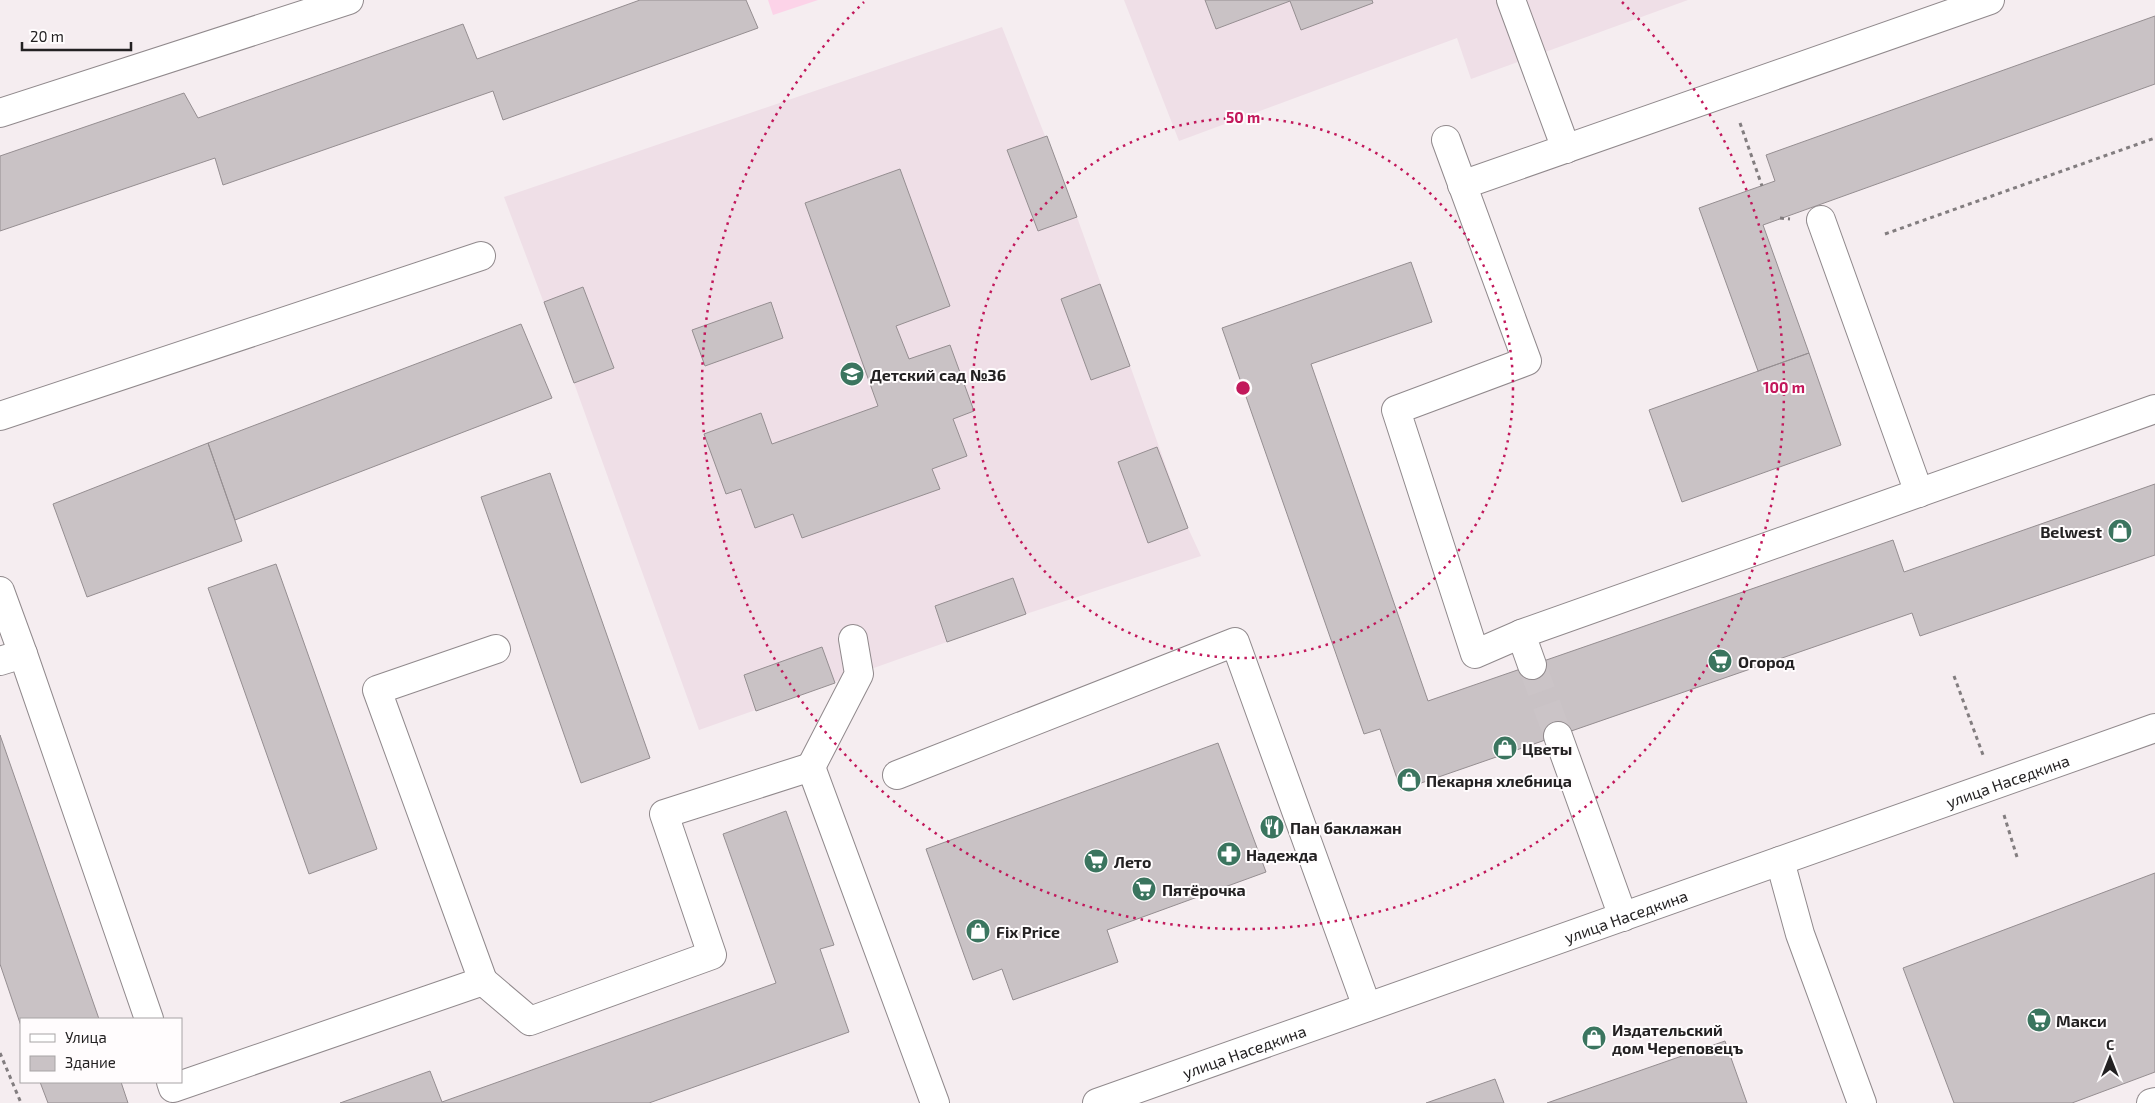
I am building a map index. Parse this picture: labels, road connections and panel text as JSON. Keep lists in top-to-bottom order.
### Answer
{
  "streets": {
    "street": ["улица Наседкина"]
  },
  "places": {
    "school or university": ["Детский сад №36"],
    "shop": [
      "Belwest",
      "Цветы",
      "Пекарня хлебница",
      "Fix Price",
      "Издательский дом Череповецъ"
    ],
    "supermarket": [
      "Огород",
      "Лето",
      "Пятёрочка",
      "Макси"
    ],
    "restaurant": ["Пан баклажан"],
    "pharmacy": ["Надежда"]
  },
  "legend": ["Улица", "Здание"],
  "scale_bar": "20 m",
  "north": "top",
  "rings": ["50 m", "100 m"]
}
